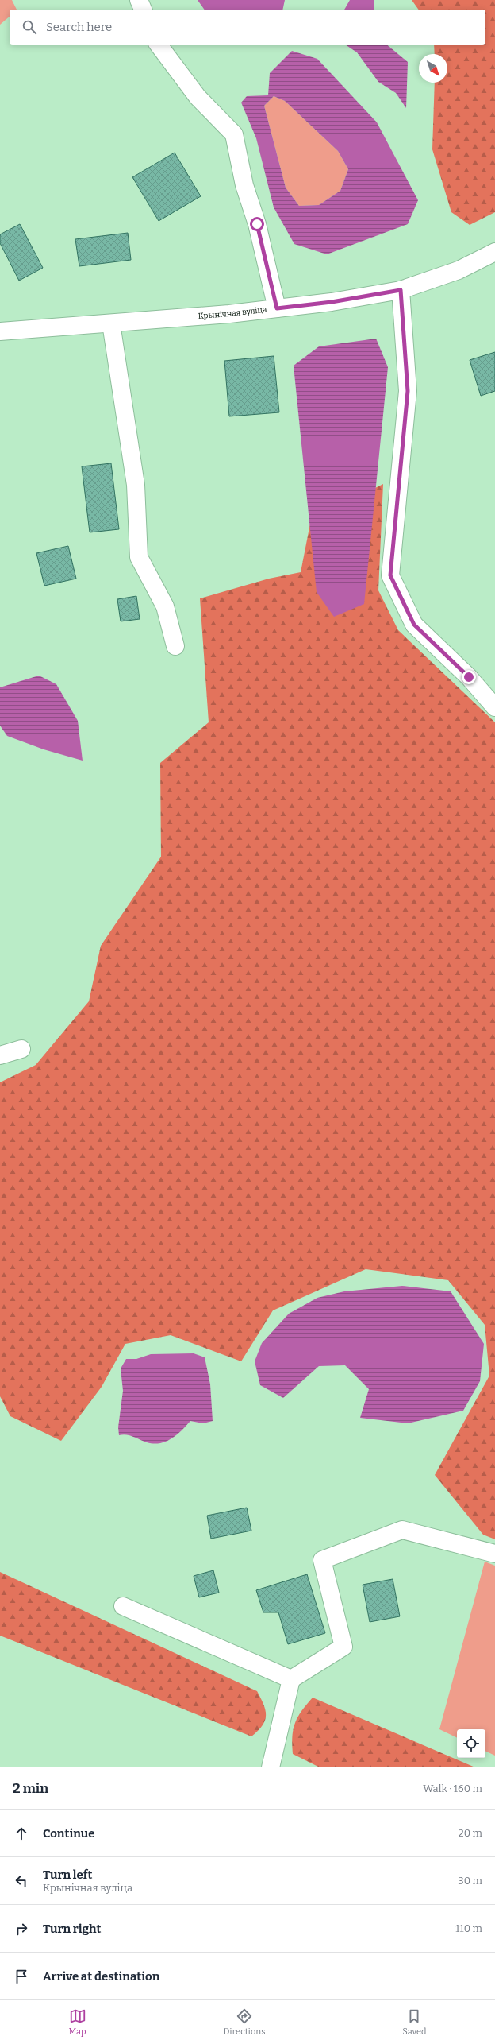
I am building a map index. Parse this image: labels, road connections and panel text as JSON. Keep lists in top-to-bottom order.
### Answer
{
  "streets": {
    "street": ["Крынічная вуліца"]
  },
  "north": "bottom right",
  "page": {
    "search": "Search here",
    "heading": ["2 min", "Walk · 160 m"],
    "list": [
      ["Continue", "20 m"],
      ["Turn left", "Крынічная вуліца", "30 m"],
      ["Turn right", "110 m"],
      "Arrive at destination"
    ],
    "nav": ["Map", "Directions", "Saved"]
  }
}
